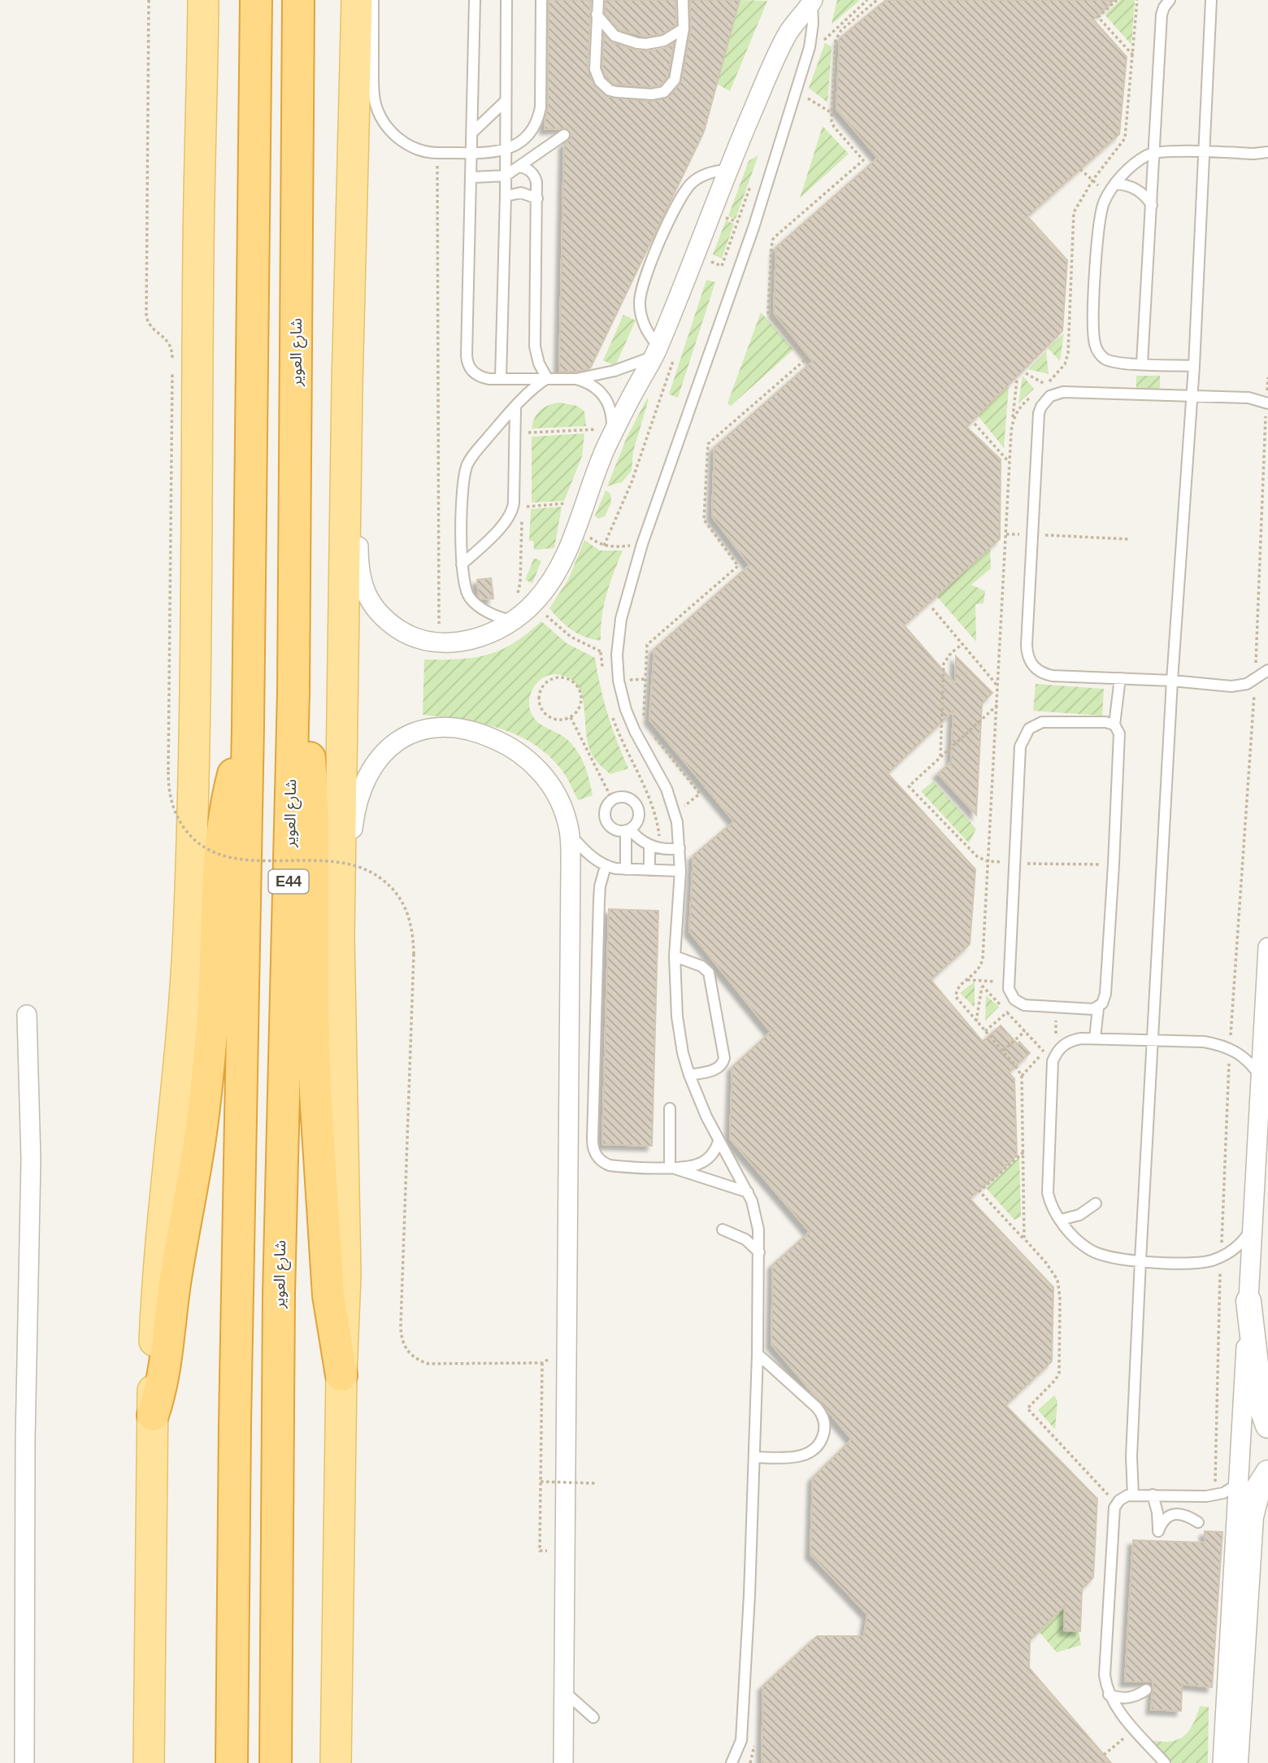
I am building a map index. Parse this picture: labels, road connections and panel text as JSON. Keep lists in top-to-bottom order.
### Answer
{
  "streets": {
    "highway": ["شارع العوير", "E44"]
  }
}
